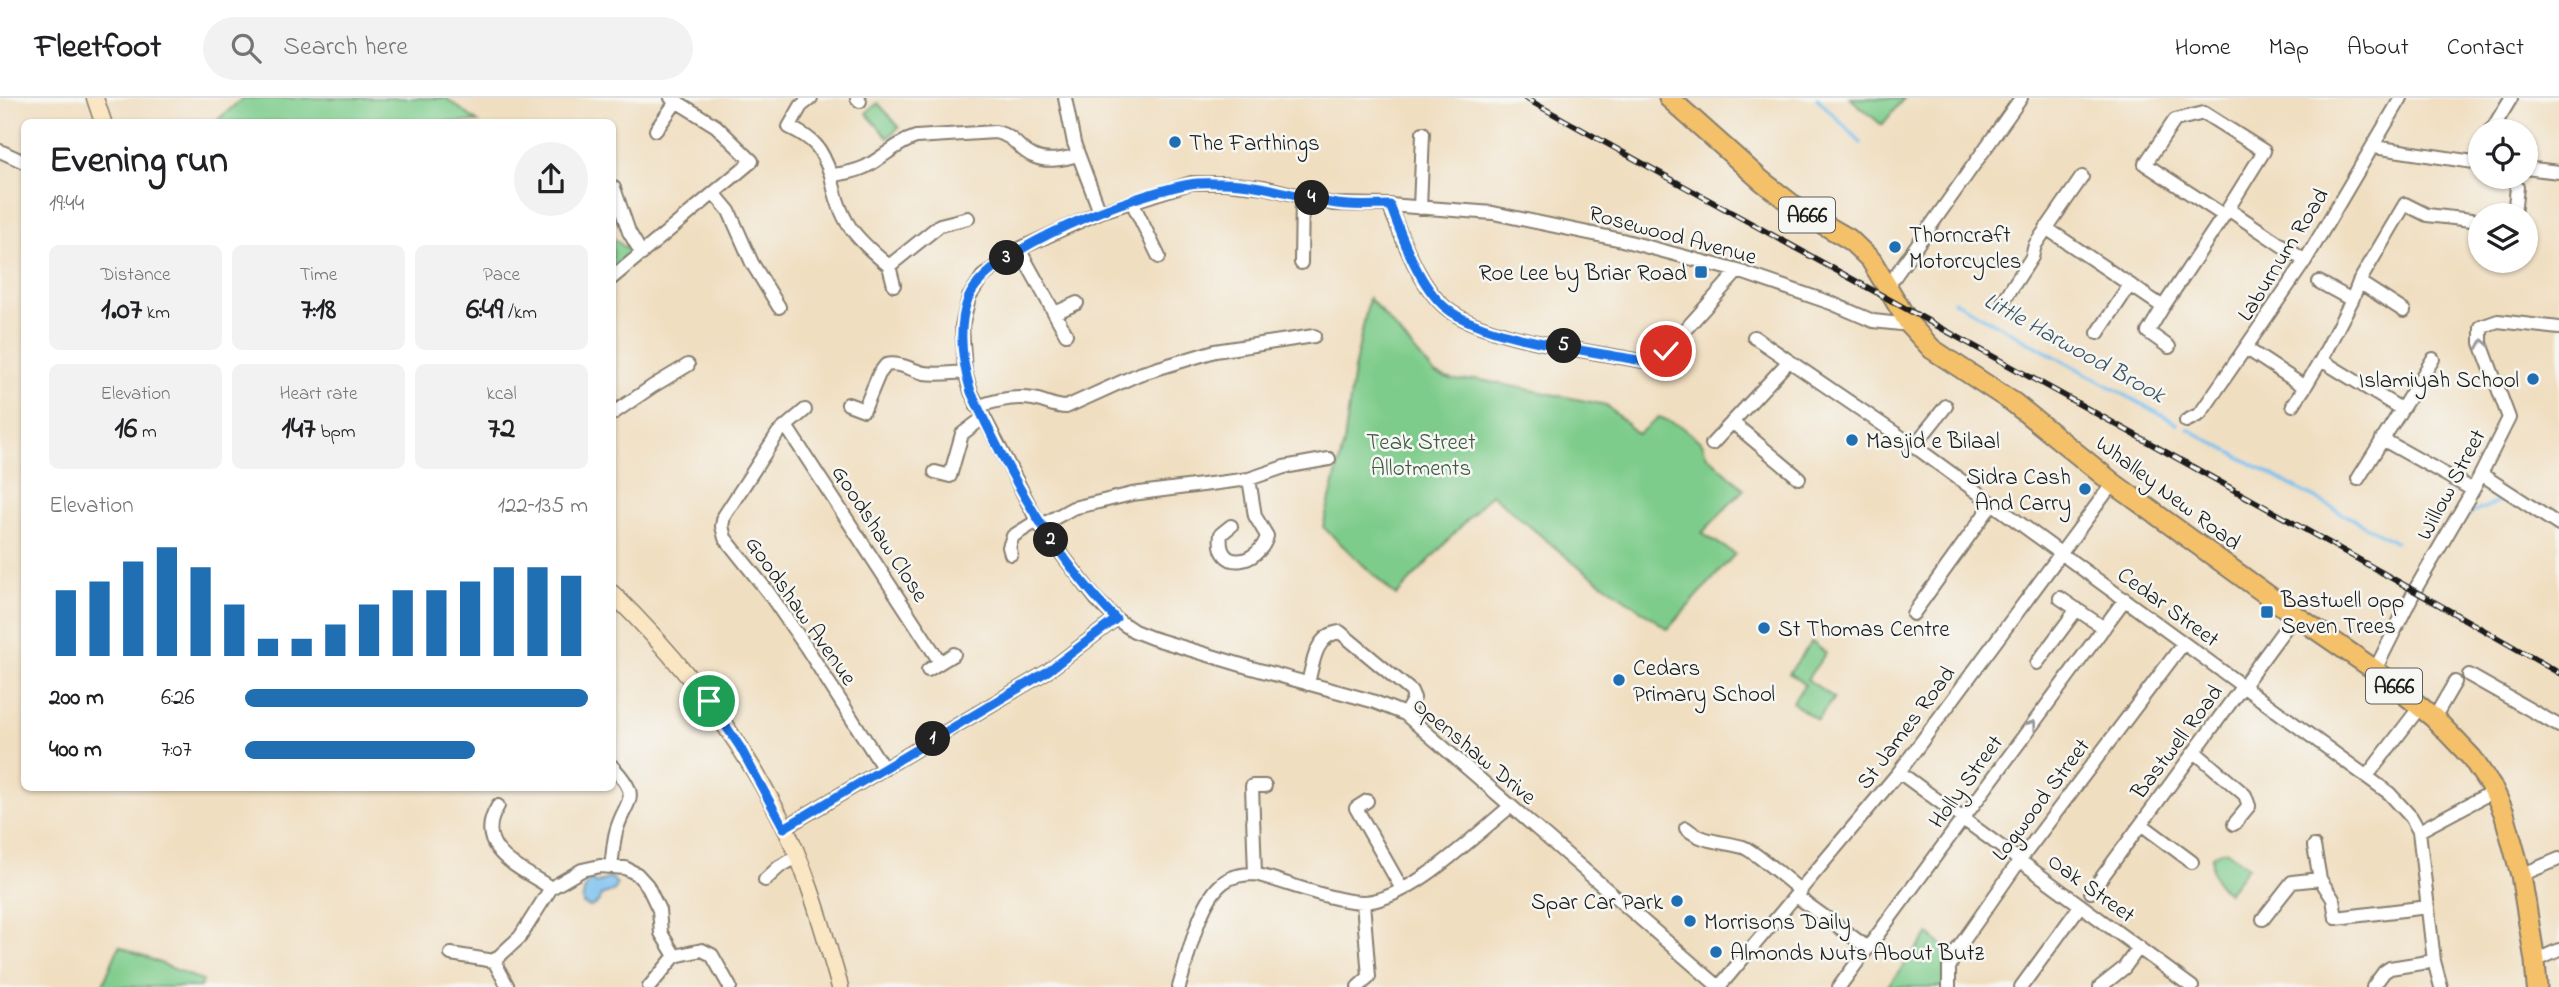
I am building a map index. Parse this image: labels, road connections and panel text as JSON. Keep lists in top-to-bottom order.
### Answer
{
  "streets": {
    "highway": ["A666", "Whalley New Road"],
    "street": [
      "Rosewood Avenue",
      "Laburnum Road",
      "Willow Street",
      "Goodshaw Close",
      "Cedar Street",
      "Goodshaw Avenue",
      "St James Road",
      "Bastwell Road",
      "Openshaw Drive",
      "Holly Street",
      "Logwood Street",
      "Oak Street"
    ]
  },
  "crossings": [
    ["Rosewood Avenue", "Whalley New Road"],
    ["Rosewood Avenue", "Openshaw Drive"],
    ["Willow Street", "Whalley New Road"],
    ["Whalley New Road", "St James Road"],
    ["Whalley New Road", "Bastwell Road"],
    ["Goodshaw Close", "Goodshaw Avenue"],
    ["Cedar Street", "St James Road"],
    ["Cedar Street", "Bastwell Road"],
    ["Cedar Street", "Holly Street"],
    ["Cedar Street", "Logwood Street"],
    ["St James Road", "Openshaw Drive"],
    ["St James Road", "Oak Street"],
    ["Holly Street", "Oak Street"],
    ["Logwood Street", "Oak Street"]
  ],
  "one_way": ["Holly Street"],
  "water": ["Little Harwood Brook"],
  "parks": ["Teak Street Allotments"],
  "places": {
    "other": [
      "The Farthings",
      "Thorncraft Motorcycles",
      "Islamiyah School",
      "Masjid e Bilaal",
      "Sidra Cash And Carry",
      "St Thomas Centre",
      "Cedars Primary School",
      "Spar Car Park",
      "Morrisons Daily",
      "Almonds Nuts About Butz"
    ],
    "transit": ["Roe Lee by Briar Road", "Bastwell opp Seven Trees"]
  },
  "page": {
    "header": "Fleetfoot",
    "search": "Search here",
    "nav": [
      "Home",
      "Map",
      "About",
      "Contact"
    ],
    "heading": ["Evening run", "19:44"],
    "pins": [
      "4",
      "3",
      "5",
      "2",
      "1"
    ],
    "stats": [
      ["Distance", "1.07 km"],
      ["Time", "7:18"],
      ["Pace", "6:49 /km"],
      ["Elevation", "16 m"],
      ["Heart rate", "147 bpm"],
      ["kcal", "72"]
    ],
    "chart": ["Elevation", "122–135 m"],
    "list": [
      {
        "name": "200 m",
        "note": "6:26"
      },
      {
        "name": "400 m",
        "note": "7:07"
      }
    ]
  }
}
